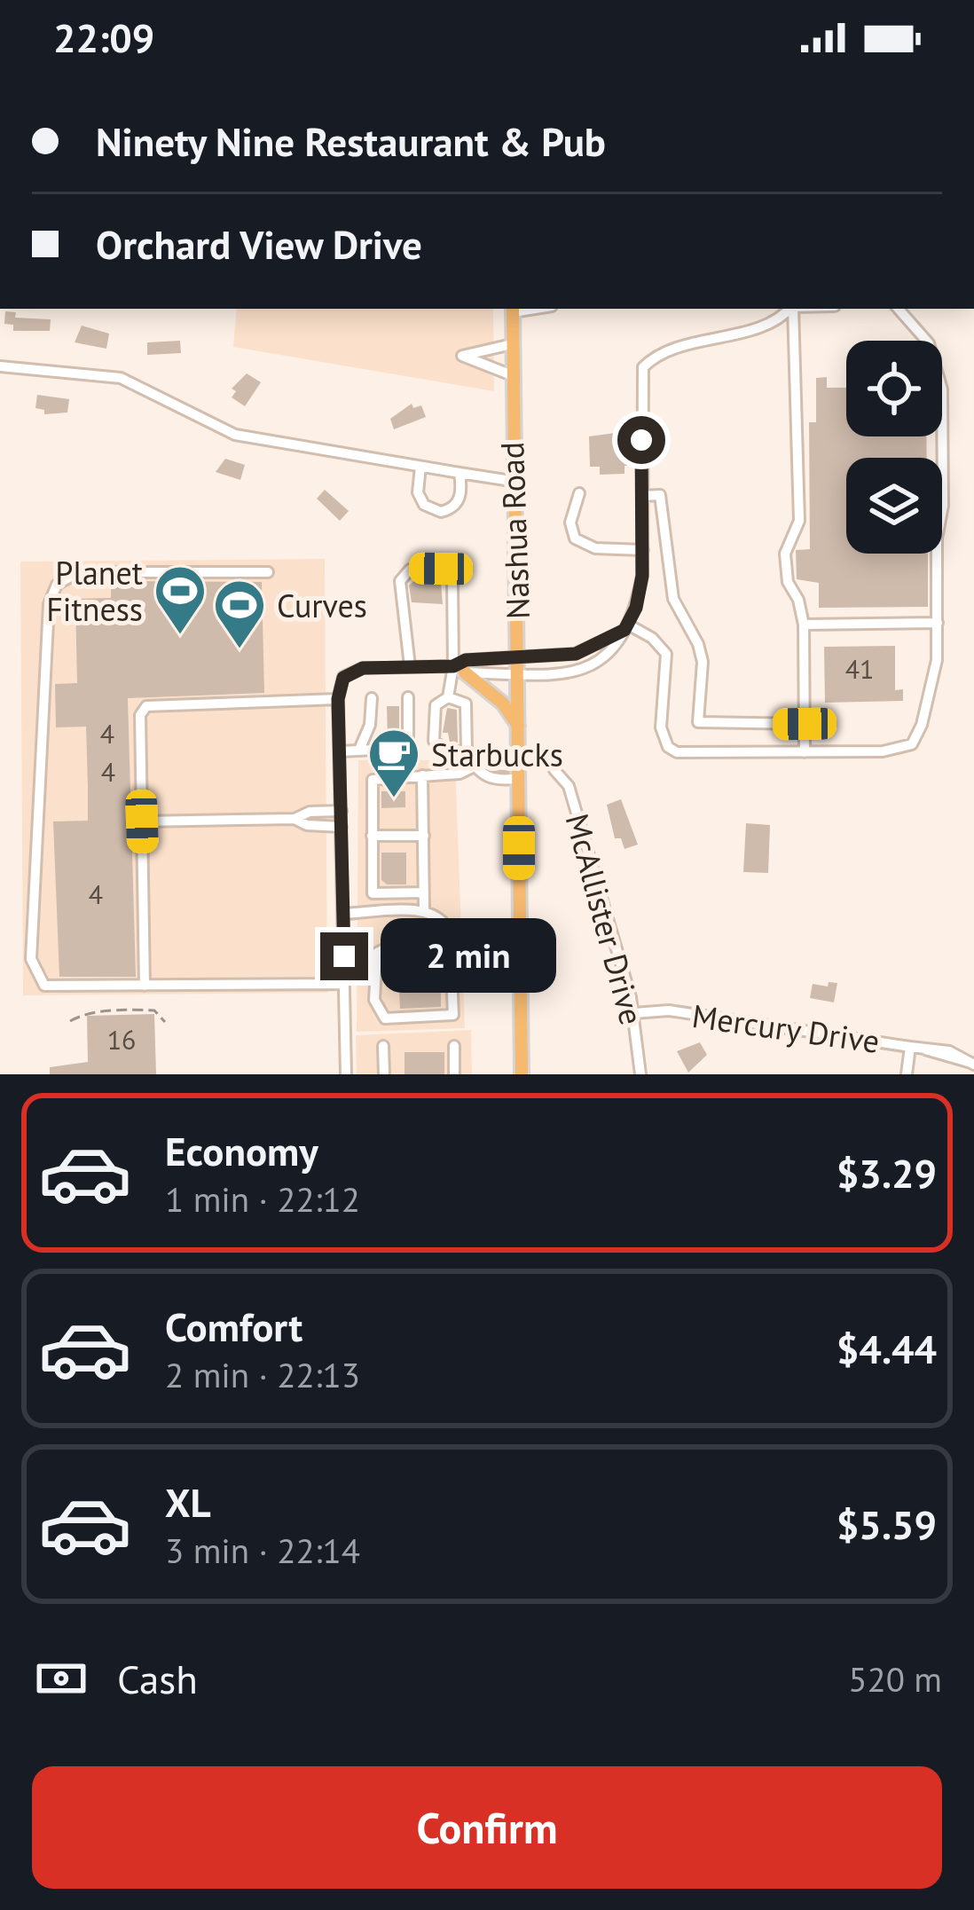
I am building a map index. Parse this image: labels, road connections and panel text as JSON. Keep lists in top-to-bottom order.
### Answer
{
  "streets": {
    "main road": ["Nashua Road"],
    "street": ["McAllister Drive", "Mercury Drive"]
  },
  "crossings": [
    ["McAllister Drive", "Mercury Drive"]
  ],
  "places": {
    "sports": ["Planet Fitness", "Curves"],
    "cafe": ["Starbucks"]
  },
  "house_numbers": [
    "41",
    "4",
    "4",
    "4",
    "16"
  ],
  "page": {
    "status": "22:09",
    "banner": ["Ninety Nine Restaurant & Pub", "Orchard View Drive"],
    "bubble": "2 min",
    "list": [
      {
        "name": "Economy",
        "note": "1 min · 22:12",
        "value": "$3.29"
      },
      {
        "name": "Comfort",
        "note": "2 min · 22:13",
        "value": "$4.44"
      },
      {
        "name": "XL",
        "note": "3 min · 22:14",
        "value": "$5.59"
      }
    ],
    "pay": ["Cash", "520 m"],
    "buttons": "Confirm"
  }
}
